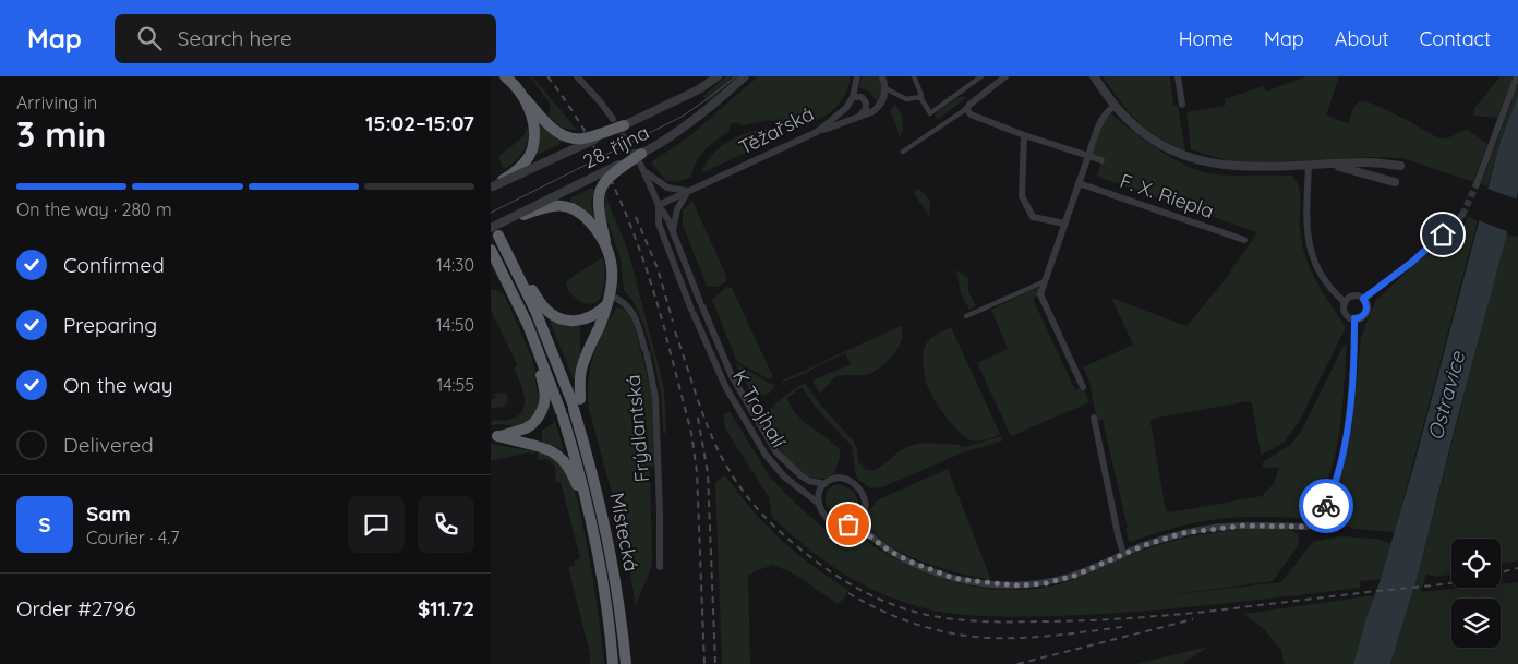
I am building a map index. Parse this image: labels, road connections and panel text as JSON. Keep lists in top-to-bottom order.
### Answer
{
  "streets": {
    "highway": ["Místecká"],
    "street": [
      "Těžařská",
      "28. října",
      "F. X. Riepla",
      "K Trojhalí",
      "Frýdlantská"
    ]
  },
  "crossings": [
    ["Těžařská", "K Trojhalí"],
    ["28. října", "Frýdlantská"],
    ["28. října", "Místecká"],
    ["Frýdlantská", "Místecká"]
  ],
  "water": ["Ostravice"],
  "page": {
    "header": "Map",
    "search": "Search here",
    "nav": [
      "Home",
      "Map",
      "About",
      "Contact"
    ],
    "heading": ["3 min", "Arriving in", "15:02–15:07"],
    "panel": [
      "Sam",
      "Courier · 4.7",
      "Order #2796",
      "$11.72"
    ],
    "bar": "On the way · 280 m",
    "list": [
      ["Confirmed", "14:30"],
      ["Preparing", "14:50"],
      ["On the way", "14:55"],
      "Delivered"
    ],
    "round": "S"
  }
}
